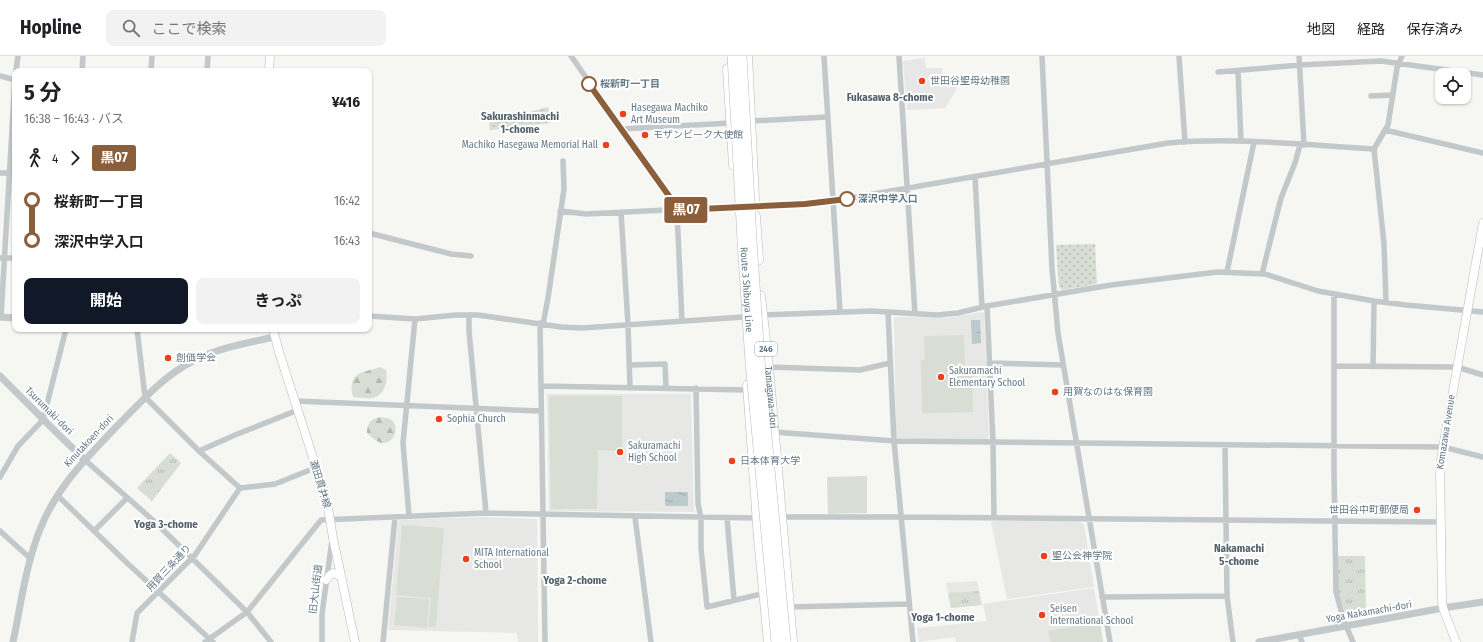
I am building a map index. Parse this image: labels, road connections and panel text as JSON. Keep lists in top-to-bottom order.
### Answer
{
  "streets": {
    "highway": ["Route 3 Shibuya Line", "246", "Tamagawa-dori"],
    "main road": ["Komazawa Avenue", "瀬田貫井線"],
    "street": [
      "Tsurumaki-dori",
      "Kinutakoen-dori",
      "用賀三条通り",
      "旧大山街道",
      "Yoga Nakamachi-dori"
    ]
  },
  "crossings": [
    ["Tsurumaki-dori", "Kinutakoen-dori"],
    ["Komazawa Avenue", "Yoga Nakamachi-dori"],
    ["Kinutakoen-dori", "瀬田貫井線"],
    ["瀬田貫井線", "旧大山街道"]
  ],
  "districts": [
    "Fukasawa 8-chome",
    "Sakurashinmachi 1-chome",
    "Yoga 3-chome",
    "Nakamachi 5-chome",
    "Yoga 2-chome",
    "Yoga 1-chome"
  ],
  "places": [
    "世田谷聖母幼稚園",
    "桜新町一丁目",
    "Hasegawa Machiko Art Museum",
    "モザンビーク大使館",
    "Machiko Hasegawa Memorial Hall",
    "深沢中学入口",
    "創価学会",
    "Sakuramachi Elementary School",
    "用賀なのはな保育園",
    "Sophia Church",
    "Sakuramachi High School",
    "日本体育大学",
    "世田谷中町郵便局",
    "聖公会神学院",
    "MITA International School",
    "Seisen International School"
  ],
  "lines": ["bus line 黒07"],
  "page": {
    "header": "Hopline",
    "search": "ここで検索",
    "nav": ["地図", "経路", "保存済み"],
    "on_map": "黒07",
    "heading": ["5 分", "16:38 – 16:43 · バス", "¥416"],
    "legs": ["4", "黒07"],
    "list": [
      {
        "name": "桜新町一丁目",
        "value": "16:42"
      },
      {
        "name": "深沢中学入口",
        "value": "16:43"
      }
    ],
    "buttons": ["開始", "きっぷ"]
  }
}
